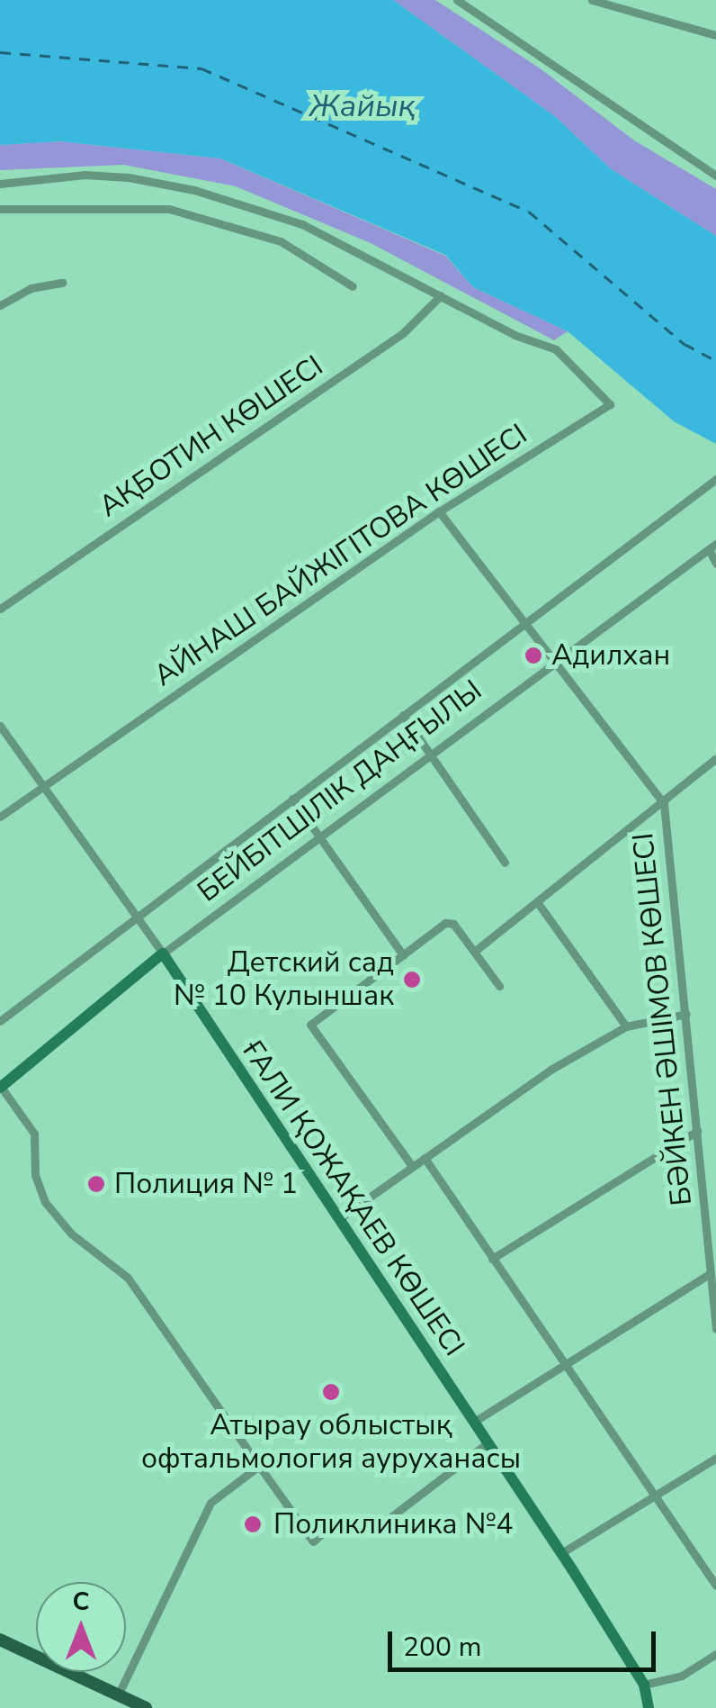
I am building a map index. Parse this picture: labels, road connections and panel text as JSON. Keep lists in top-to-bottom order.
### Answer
{
  "streets": {
    "street": [
      "АҚБОТИН КӨШЕСІ",
      "АЙНАШ БАЙЖІГІТОВА КӨШЕСІ",
      "БЕЙБІТШІЛІК ДАҢҒЫЛЫ",
      "БӘЙКЕН ӘШІМОВ КӨШЕСІ",
      "ҒАЛИ ҚОЖАҚАЕВ КӨШЕСІ"
    ]
  },
  "crossings": [
    ["АҚБОТИН КӨШЕСІ", "АЙНАШ БАЙЖІГІТОВА КӨШЕСІ"],
    ["АЙНАШ БАЙЖІГІТОВА КӨШЕСІ", "БӘЙКЕН ӘШІМОВ КӨШЕСІ"],
    ["АЙНАШ БАЙЖІГІТОВА КӨШЕСІ", "ҒАЛИ ҚОЖАҚАЕВ КӨШЕСІ"],
    ["БЕЙБІТШІЛІК ДАҢҒЫЛЫ", "БӘЙКЕН ӘШІМОВ КӨШЕСІ"],
    ["БЕЙБІТШІЛІК ДАҢҒЫЛЫ", "ҒАЛИ ҚОЖАҚАЕВ КӨШЕСІ"]
  ],
  "water": ["Жайық"],
  "places": [
    "Адилхан",
    "Детский сад № 10 Кулыншак",
    "Полиция № 1",
    "Атырау облыстық офтальмология ауруханасы",
    "Поликлиника №4"
  ],
  "scale_bar": "200 m",
  "north": "top"
}
